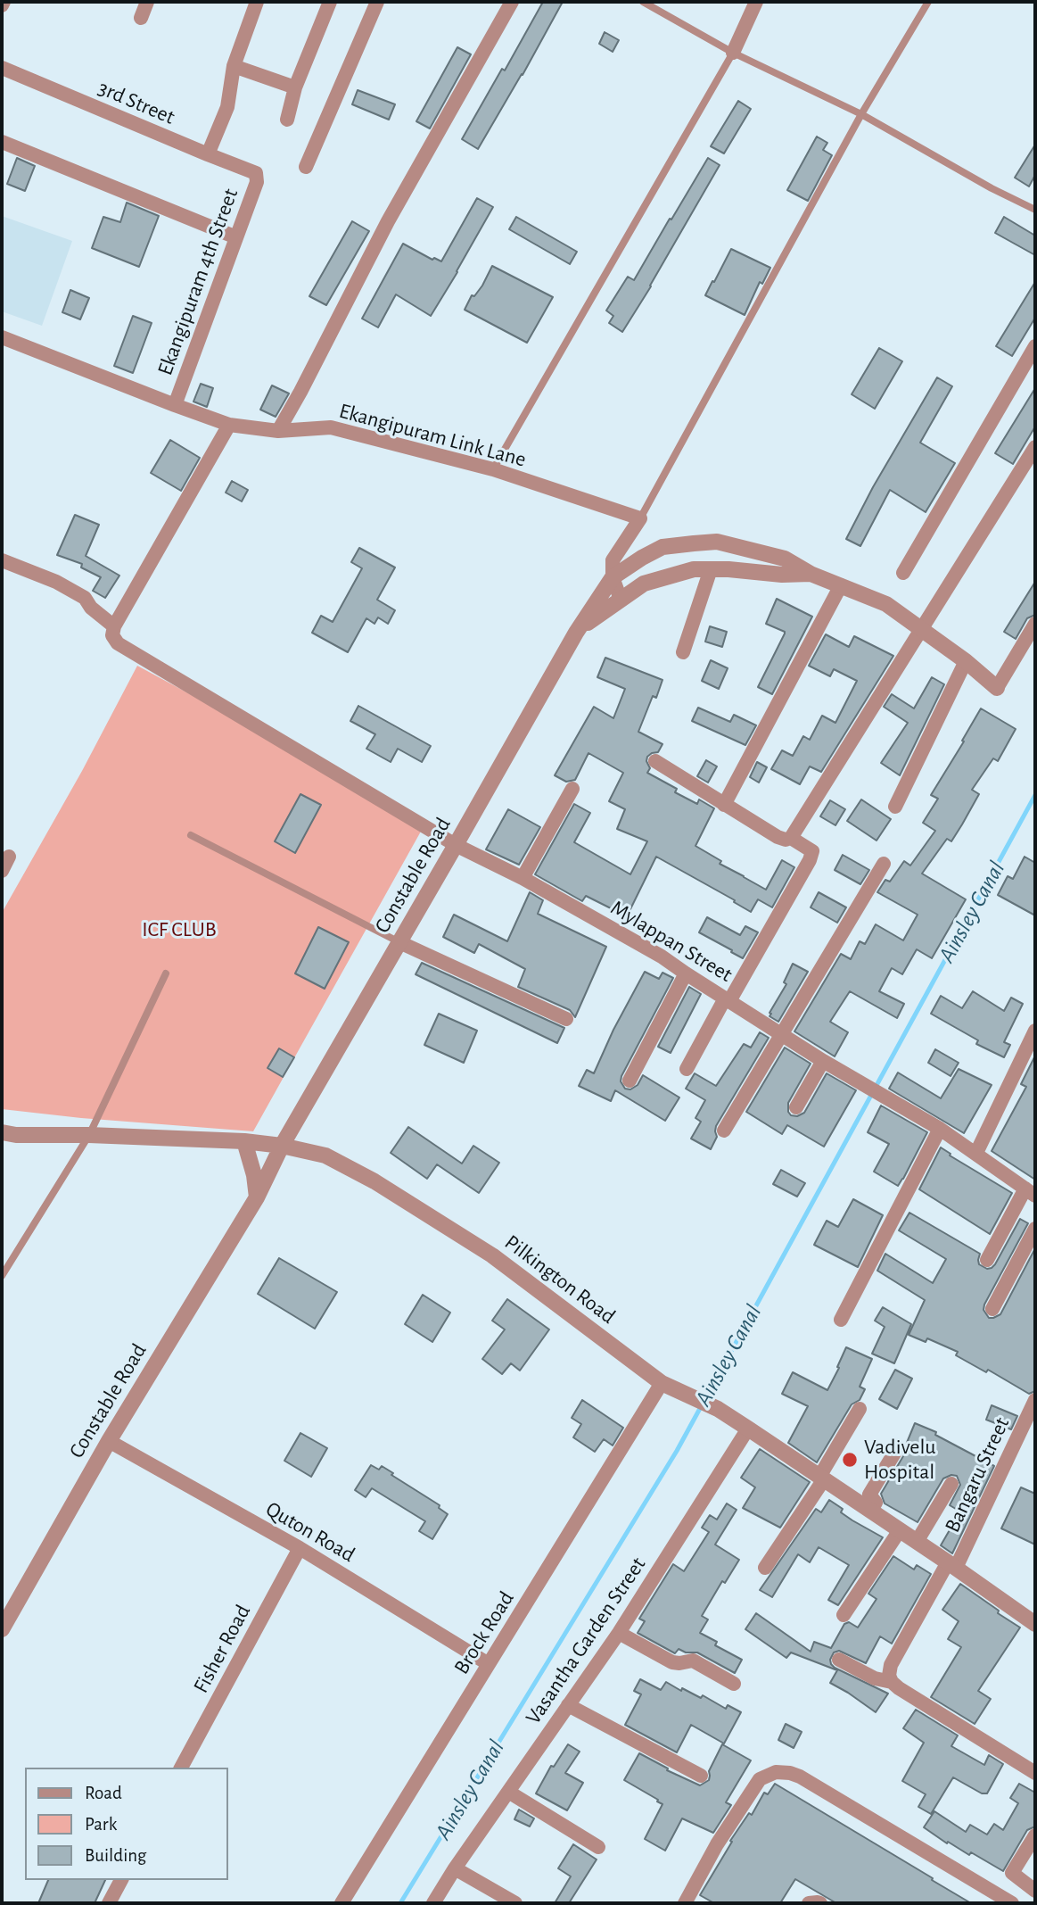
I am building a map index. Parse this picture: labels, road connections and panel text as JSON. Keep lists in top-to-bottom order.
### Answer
{
  "streets": {
    "street": [
      "3rd Street",
      "Ekangipuram 4th Street",
      "Ekangipuram Link Lane",
      "Constable Road",
      "Mylappan Street",
      "Pilkington Road",
      "Bangaru Street",
      "Quton Road",
      "Brock Road",
      "Vasantha Garden Street",
      "Fisher Road"
    ]
  },
  "crossings": [
    ["3rd Street", "Ekangipuram 4th Street"],
    ["Ekangipuram 4th Street", "Ekangipuram Link Lane"],
    ["Ekangipuram Link Lane", "Constable Road"],
    ["Constable Road", "Mylappan Street"],
    ["Constable Road", "Pilkington Road"],
    ["Constable Road", "Quton Road"],
    ["Pilkington Road", "Bangaru Street"],
    ["Pilkington Road", "Brock Road"],
    ["Pilkington Road", "Vasantha Garden Street"],
    ["Quton Road", "Brock Road"],
    ["Quton Road", "Fisher Road"]
  ],
  "water": ["Ainsley Canal"],
  "parks": ["ICF CLUB"],
  "places": ["Vadivelu Hospital"],
  "legend": ["Road", "Park", "Building"]
}
